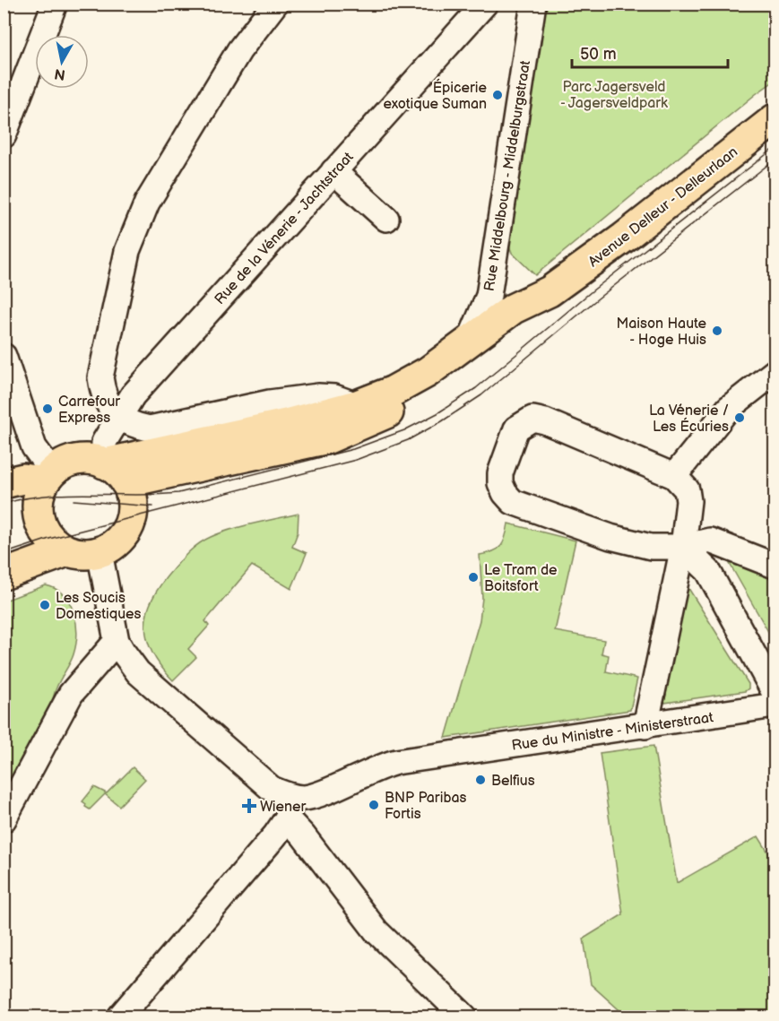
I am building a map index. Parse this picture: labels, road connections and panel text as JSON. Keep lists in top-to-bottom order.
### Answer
{
  "streets": {
    "main road": ["Avenue Delleur - Delleurlaan"],
    "street": ["Rue Middelbourg - Middelburgstraat", "Rue de la Vénerie - Jachtstraat", "Rue du Ministre - Ministerstraat"]
  },
  "parks": ["Parc Jagersveld - Jagersveldpark"],
  "places": {
    "other": [
      "Épicerie exotique Suman",
      "Maison Haute - Hoge Huis",
      "Carrefour Express",
      "La Vénerie / Les Écuries",
      "Le Tram de Boitsfort",
      "Les Soucis Domestiques",
      "Belfius",
      "BNP Paribas Fortis"
    ],
    "health": ["Wiener"]
  },
  "scale_bar": "50 m",
  "north": "bottom"
}
